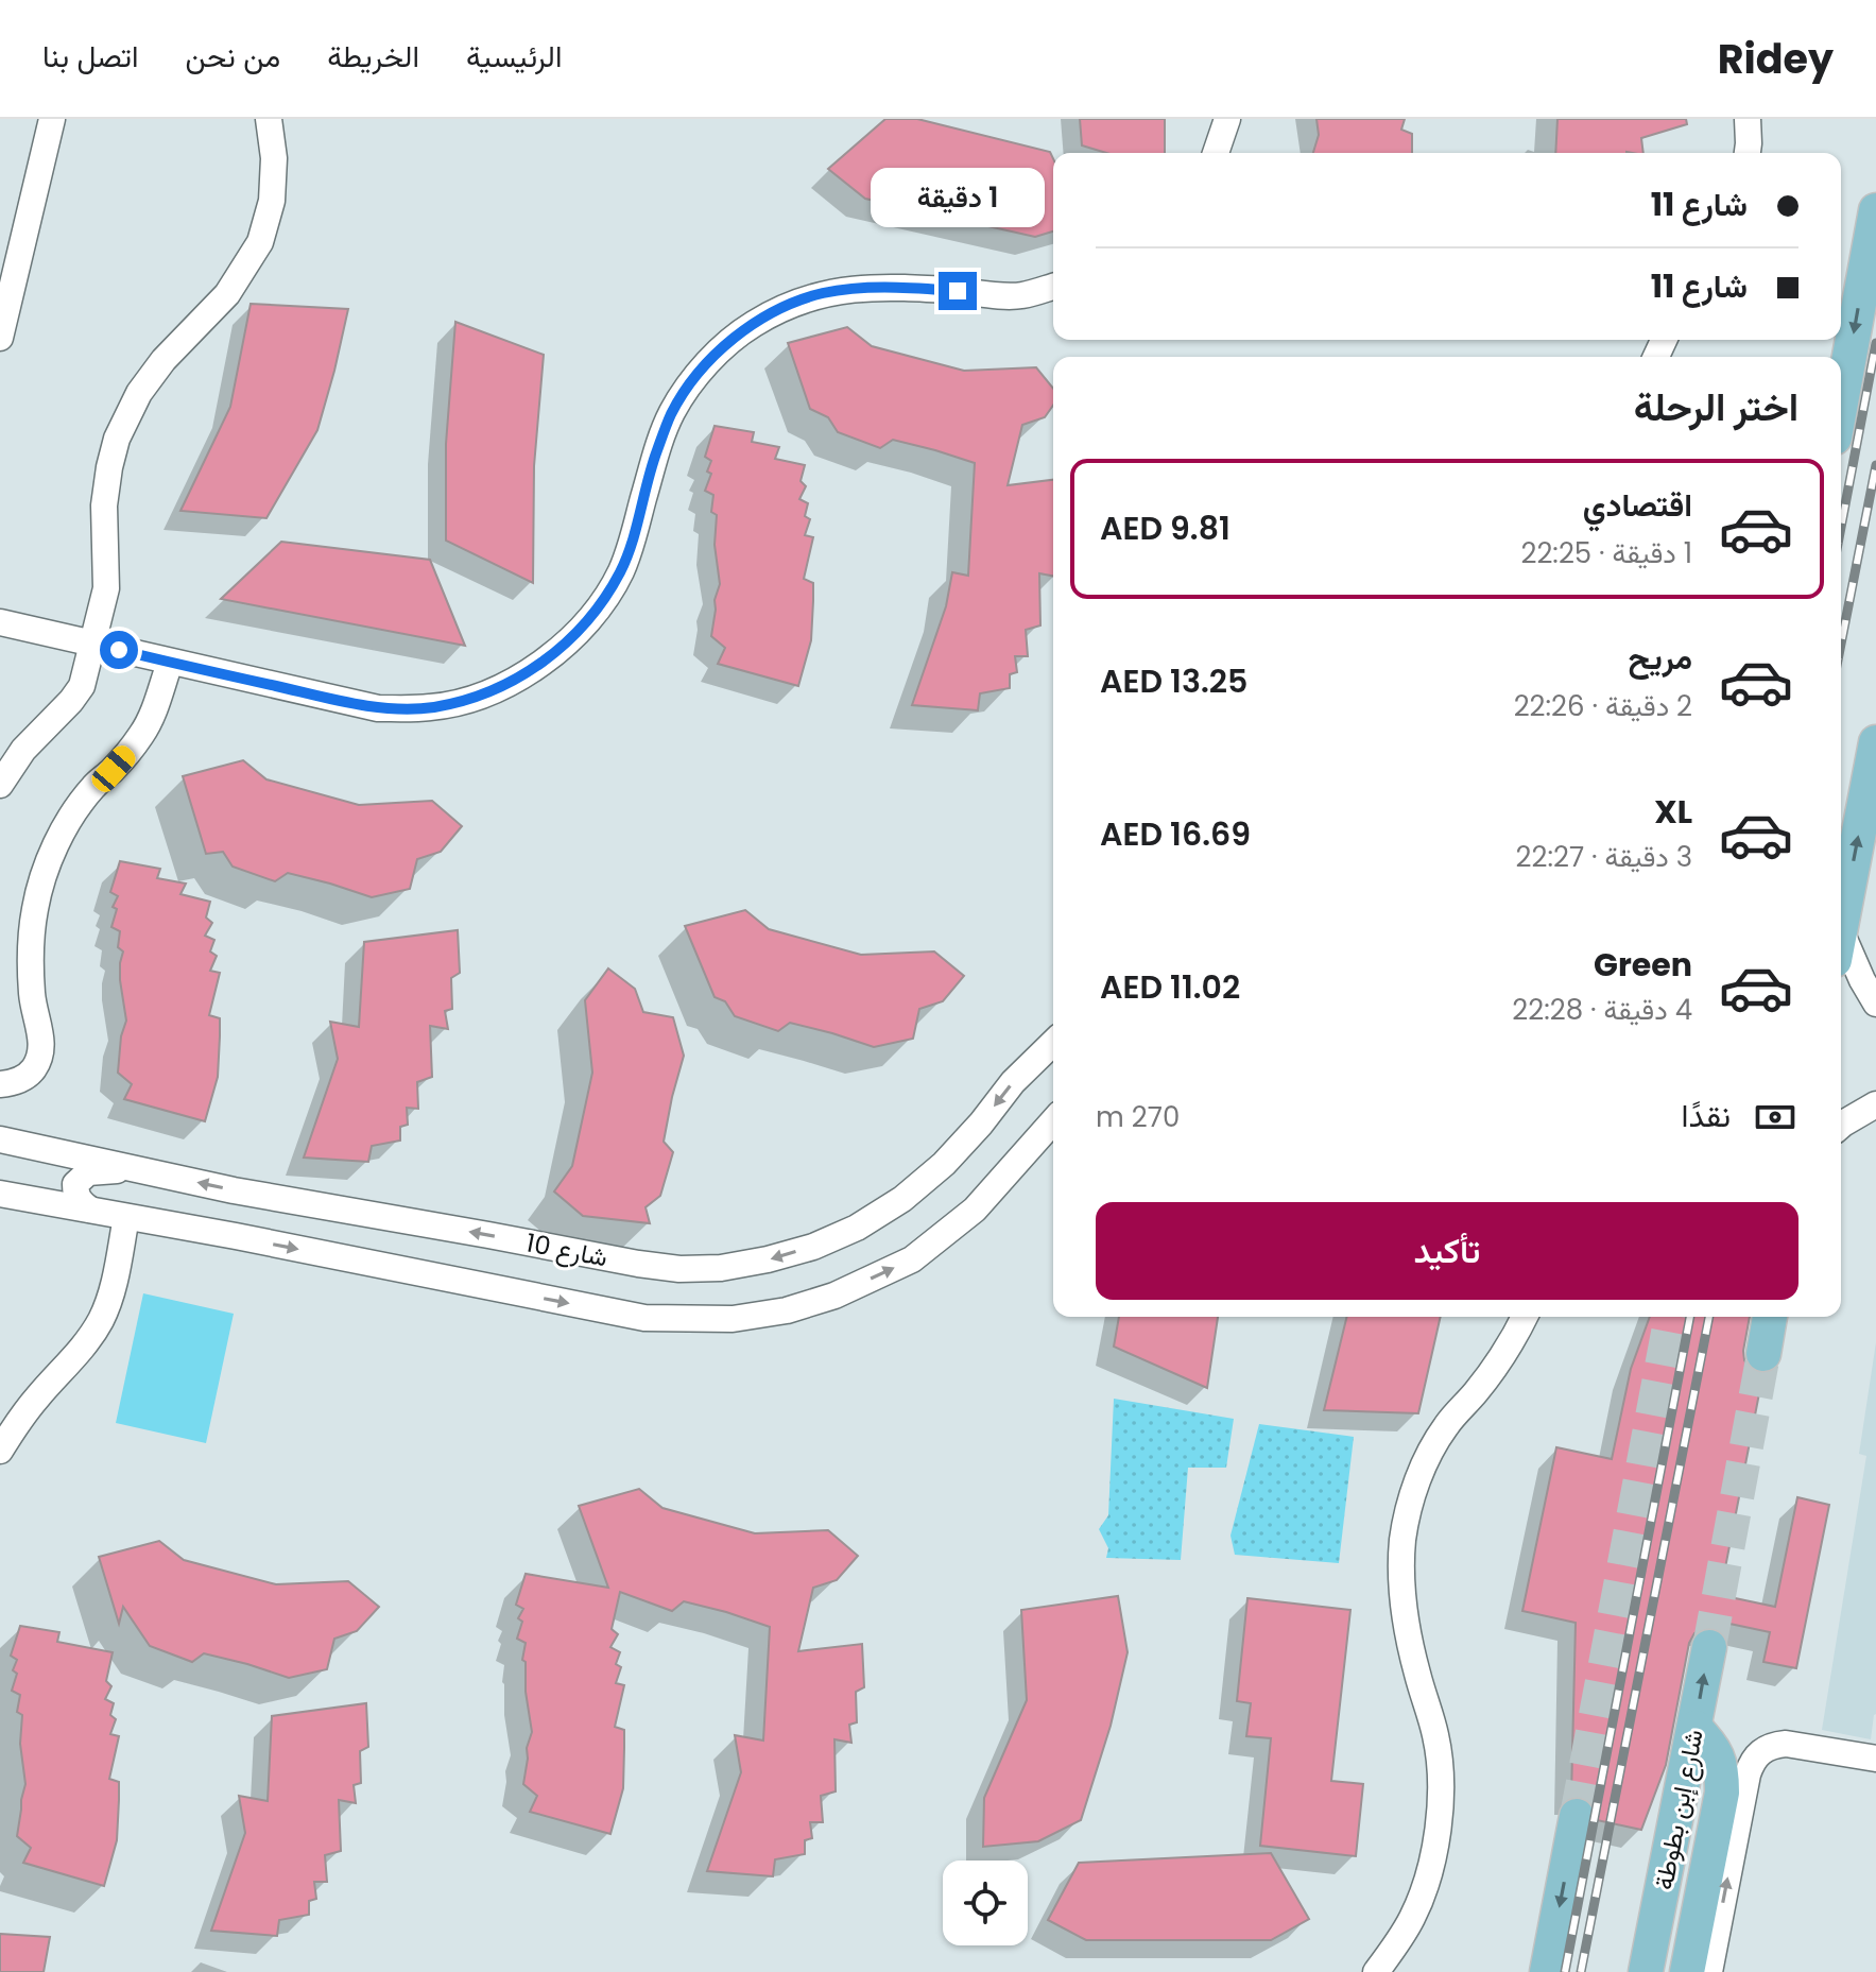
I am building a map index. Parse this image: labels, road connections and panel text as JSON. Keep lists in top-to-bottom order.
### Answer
{
  "streets": {
    "main road": ["شارع إبن بطوطة"],
    "street": ["شارع 10"]
  },
  "page": {
    "header": "Ridey",
    "nav": [
      "الرئيسية",
      "الخريطة",
      "من نحن",
      "اتصل بنا"
    ],
    "banner": ["شارع 11", "شارع 11"],
    "bubble": "1 دقيقة",
    "heading": "اختر الرحلة",
    "list": [
      {
        "name": "اقتصادي",
        "note": "1 دقيقة · 22:25",
        "value": "AED 9.81"
      },
      {
        "name": "مريح",
        "note": "2 دقيقة · 22:26",
        "value": "AED 13.25"
      },
      {
        "name": "XL",
        "note": "3 دقيقة · 22:27",
        "value": "AED 16.69"
      },
      {
        "name": "Green",
        "note": "4 دقيقة · 22:28",
        "value": "AED 11.02"
      }
    ],
    "pay": ["نقدًا", "270 m"],
    "buttons": "تأكيد"
  }
}
